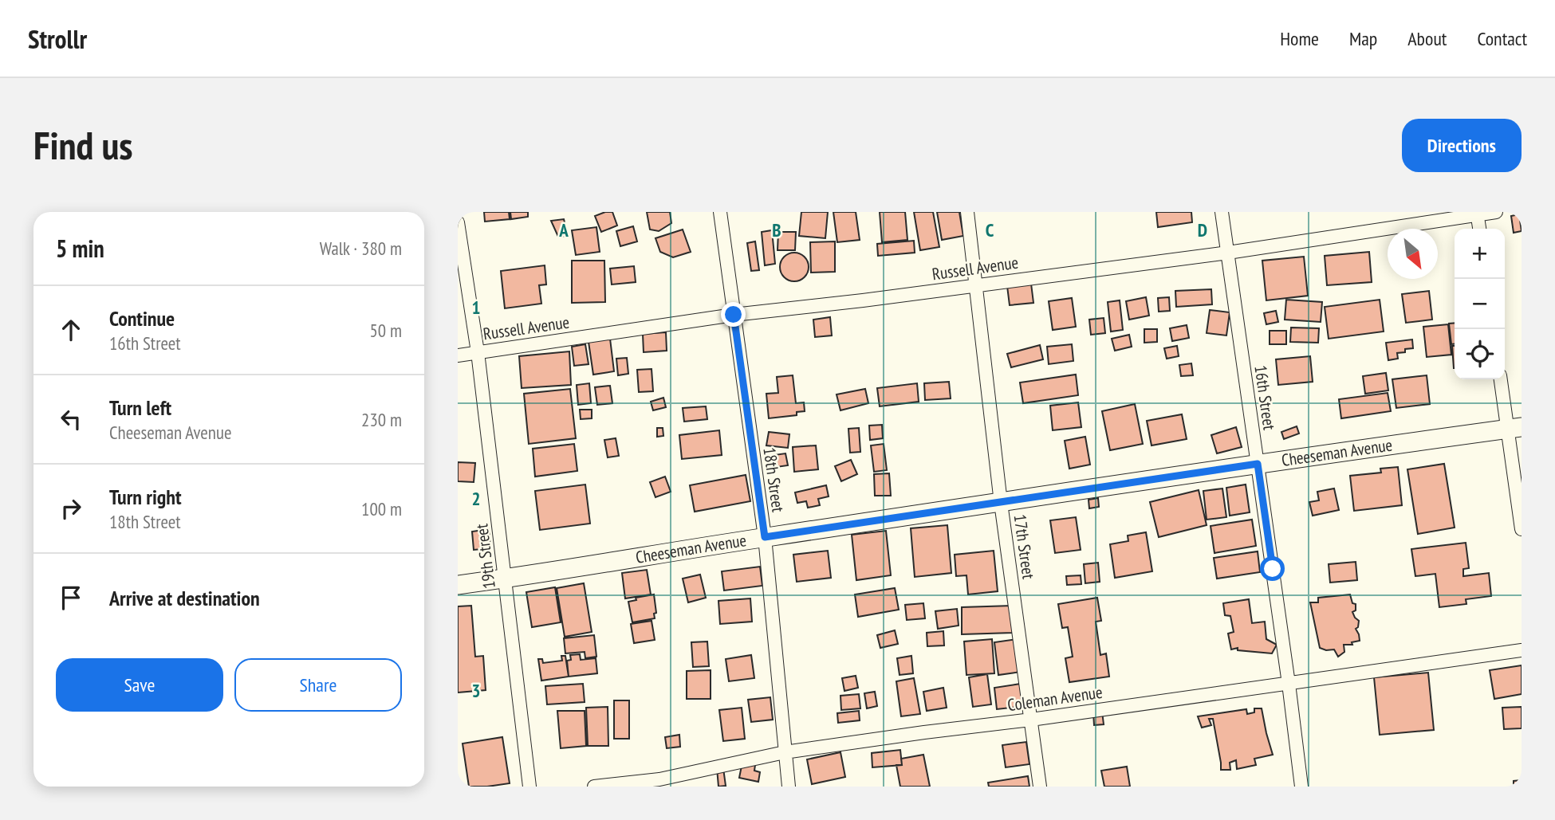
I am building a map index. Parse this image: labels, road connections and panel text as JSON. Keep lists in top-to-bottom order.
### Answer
{
  "streets": {
    "street": [
      "Russell Avenue",
      "16th Street",
      "Cheeseman Avenue",
      "18th Street",
      "17th Street",
      "19th Street",
      "Coleman Avenue"
    ]
  },
  "crossings": [
    ["Russell Avenue", "16th Street"],
    ["Russell Avenue", "18th Street"],
    ["Russell Avenue", "17th Street"],
    ["Russell Avenue", "19th Street"],
    ["16th Street", "Cheeseman Avenue"],
    ["16th Street", "Coleman Avenue"],
    ["Cheeseman Avenue", "18th Street"],
    ["Cheeseman Avenue", "17th Street"],
    ["Cheeseman Avenue", "19th Street"],
    ["18th Street", "Coleman Avenue"],
    ["17th Street", "Coleman Avenue"]
  ],
  "north": "bottom right",
  "page": {
    "header": "Strollr",
    "nav": [
      "Home",
      "Map",
      "About",
      "Contact"
    ],
    "buttons": [
      "Directions",
      ["Save", "Share"]
    ],
    "title": "Find us",
    "heading": ["5 min", "Walk · 380 m"],
    "map_buttons": ["+", "−"],
    "list": [
      ["Continue", "16th Street", "50 m"],
      ["Turn left", "Cheeseman Avenue", "230 m"],
      ["Turn right", "18th Street", "100 m"],
      "Arrive at destination"
    ]
  },
  "grid": {
    "columns": [
      "A",
      "B",
      "C",
      "D"
    ],
    "rows": ["1", "2", "3"]
  }
}
